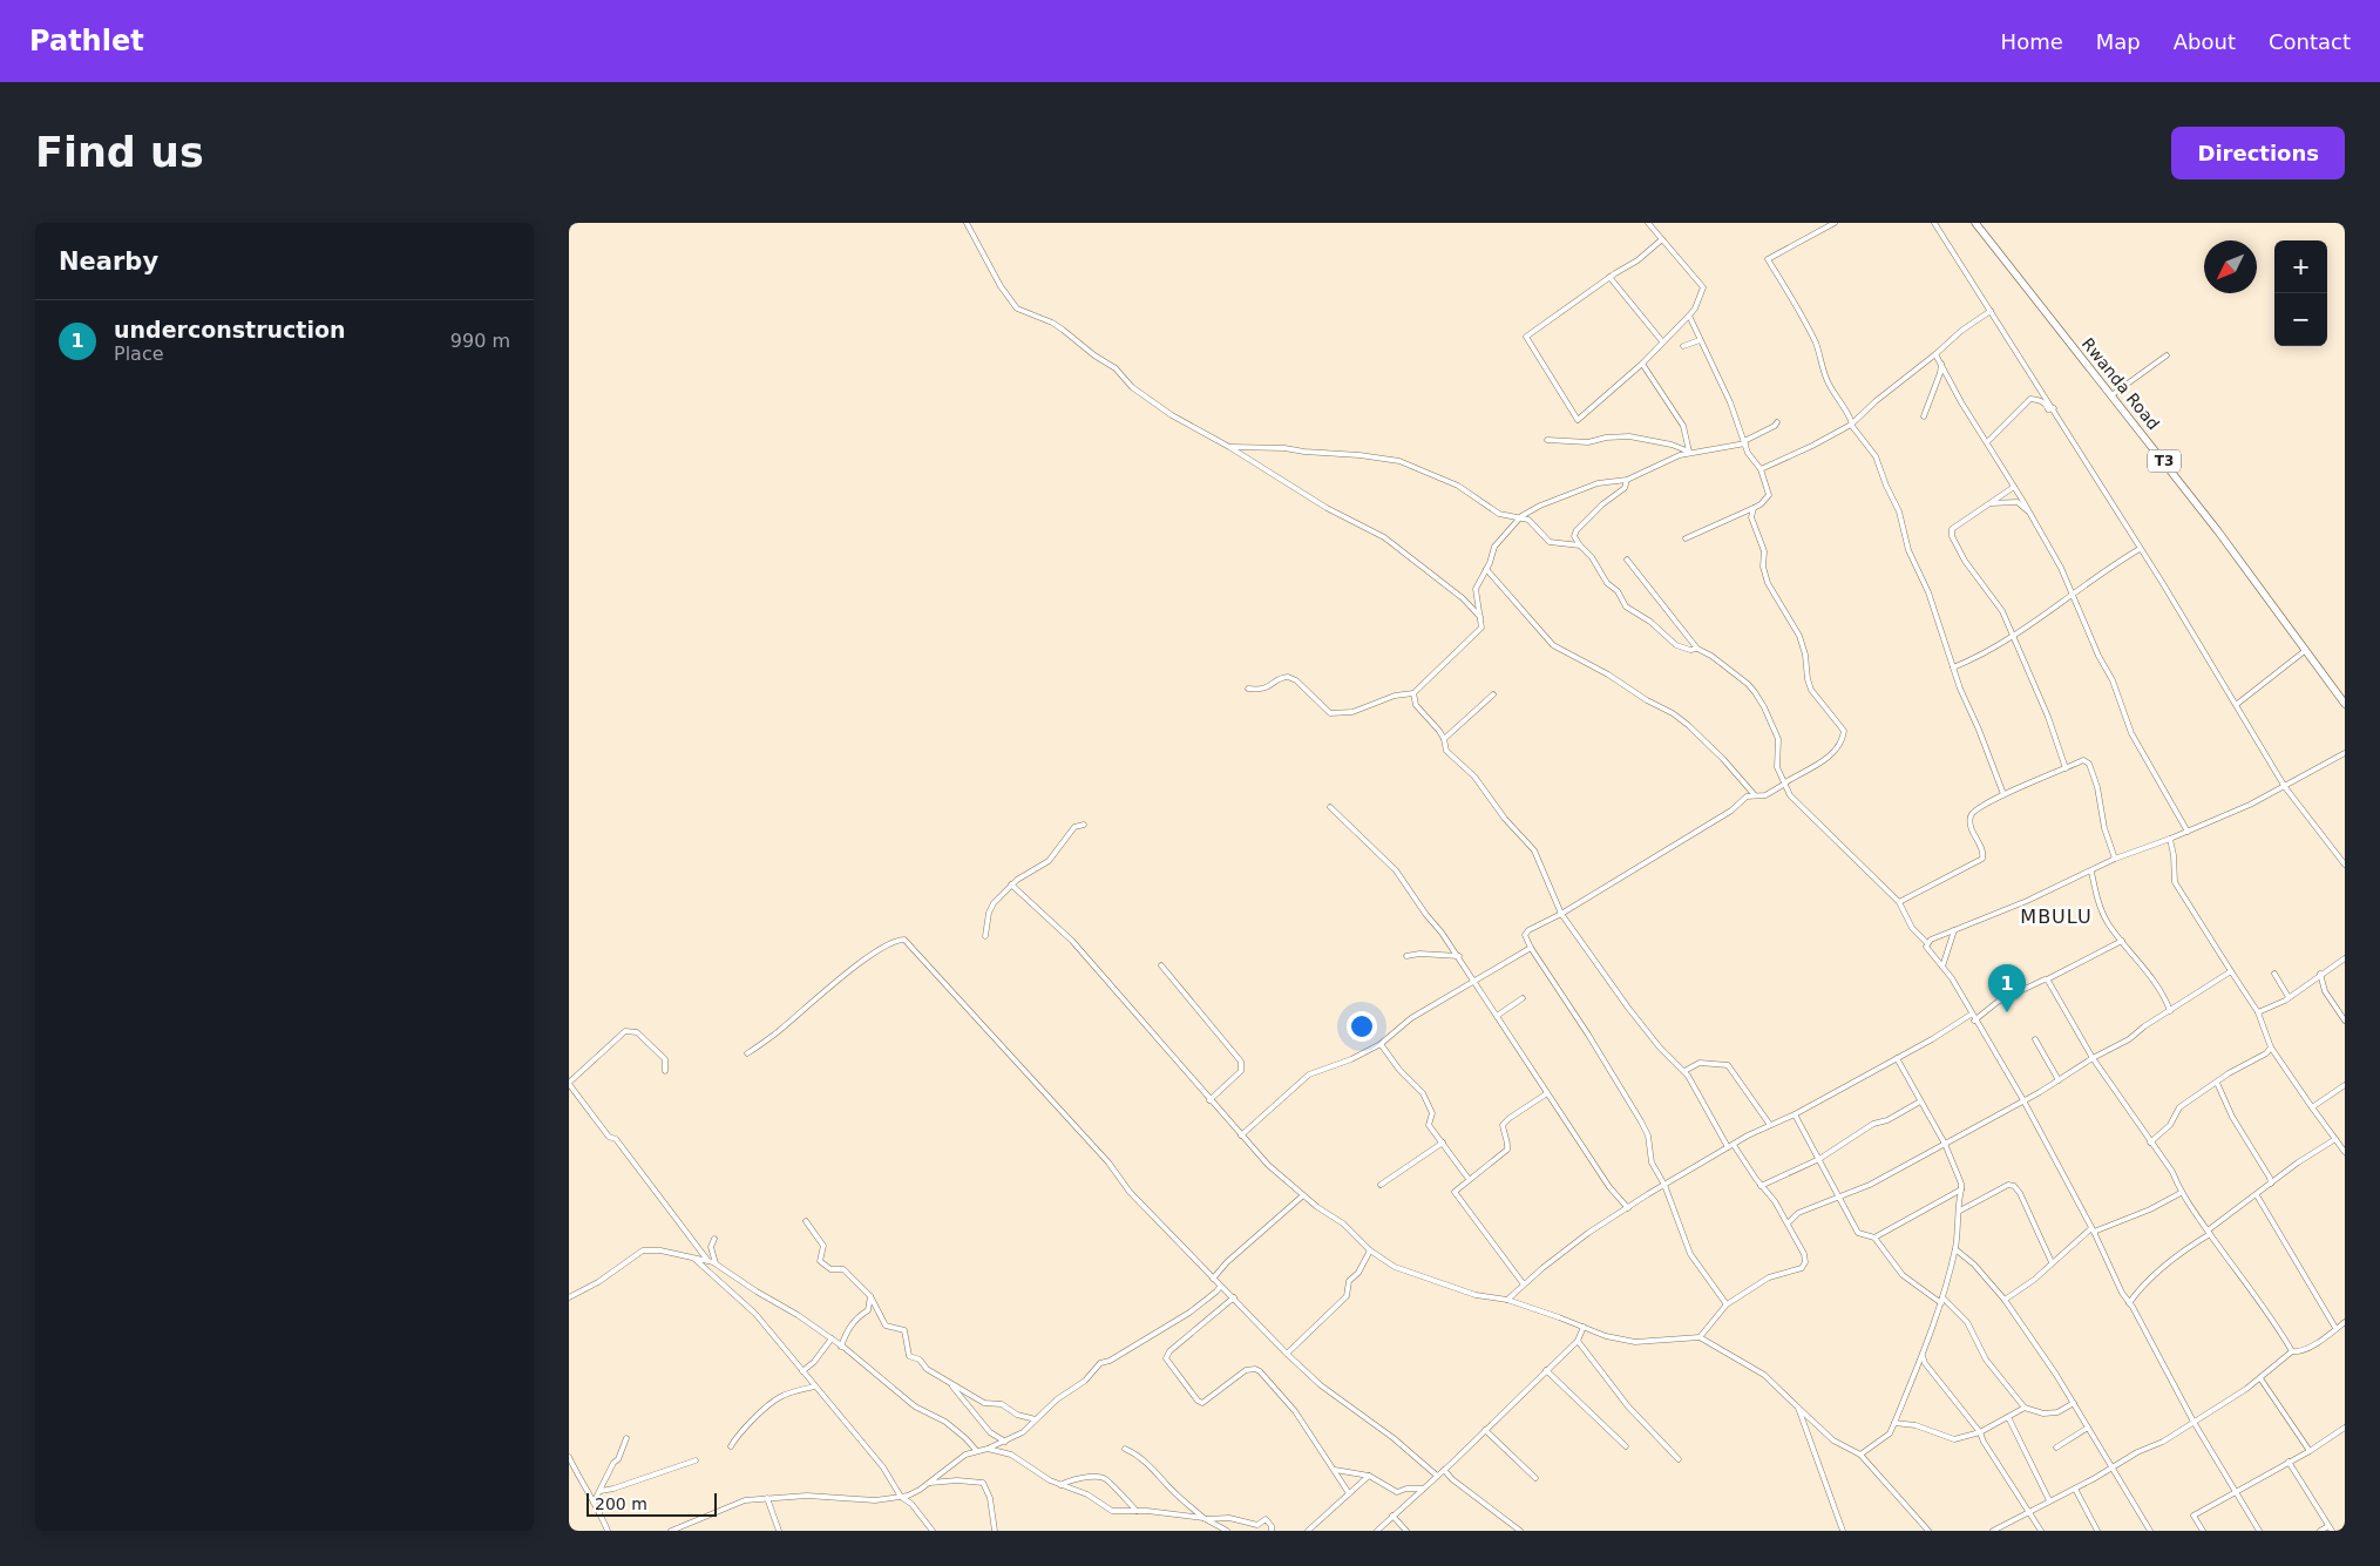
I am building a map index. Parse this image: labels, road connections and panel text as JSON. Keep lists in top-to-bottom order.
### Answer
{
  "streets": {
    "highway": ["Rwanda Road", "T3"]
  },
  "districts": ["MBULU"],
  "scale_bar": "200 m",
  "north": "bottom left",
  "page": {
    "header": "Pathlet",
    "nav": [
      "Home",
      "Map",
      "About",
      "Contact"
    ],
    "buttons": "Directions",
    "title": "Find us",
    "heading": "Nearby",
    "map_buttons": ["+", "−"],
    "list": [
      {
        "mark": "1",
        "name": "underconstruction",
        "note": "Place",
        "value": "990 m"
      }
    ],
    "pins": "1",
    "scale": "200 m"
  }
}
